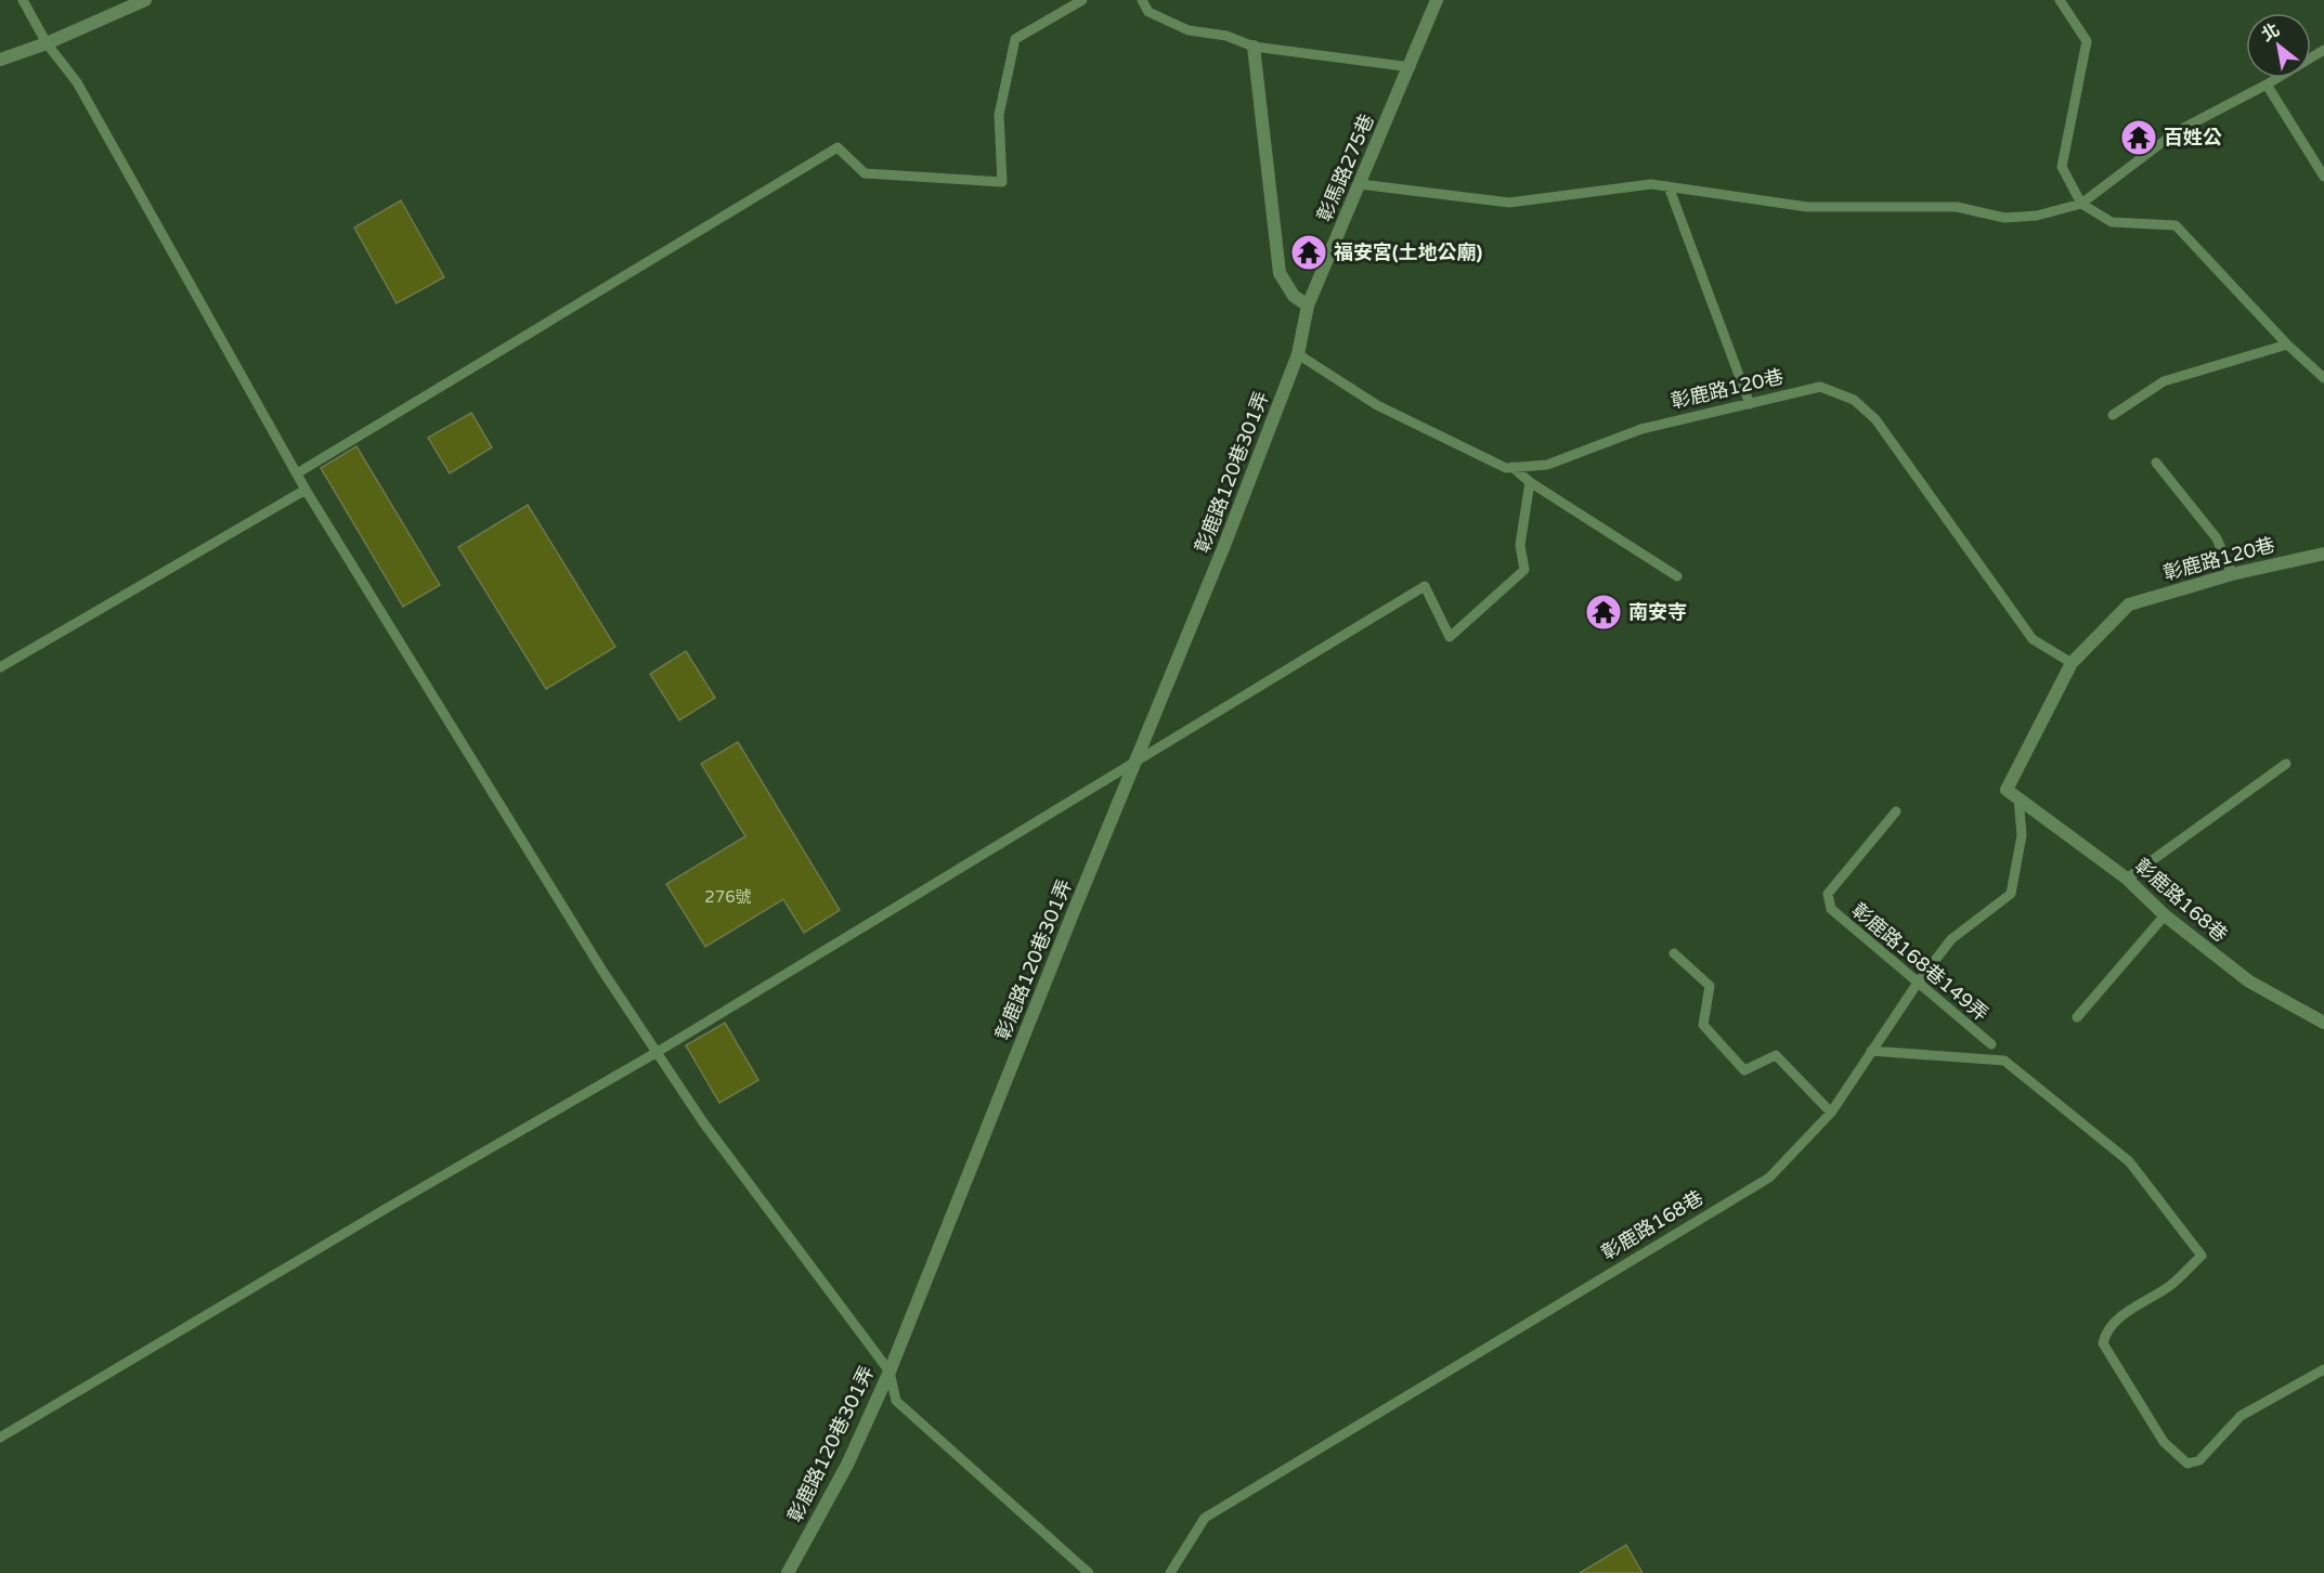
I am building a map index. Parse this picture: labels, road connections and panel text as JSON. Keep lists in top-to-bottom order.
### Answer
{
  "streets": {
    "street": [
      "彰馬路275巷",
      "彰鹿路120巷",
      "彰鹿路120巷301弄",
      "彰鹿路168巷"
    ],
    "lane": ["彰鹿路168巷149弄"]
  },
  "crossings": [
    ["彰馬路275巷", "彰鹿路120巷"],
    ["彰馬路275巷", "彰鹿路120巷301弄"],
    ["彰鹿路120巷", "彰鹿路120巷301弄"],
    ["彰鹿路120巷", "彰鹿路168巷"],
    ["彰鹿路168巷", "彰鹿路168巷149弄"]
  ],
  "places": {
    "temple": ["百姓公", "福安宮(土地公廟)", "南安寺"]
  },
  "house_numbers": ["276號"],
  "north": "top left"
}
